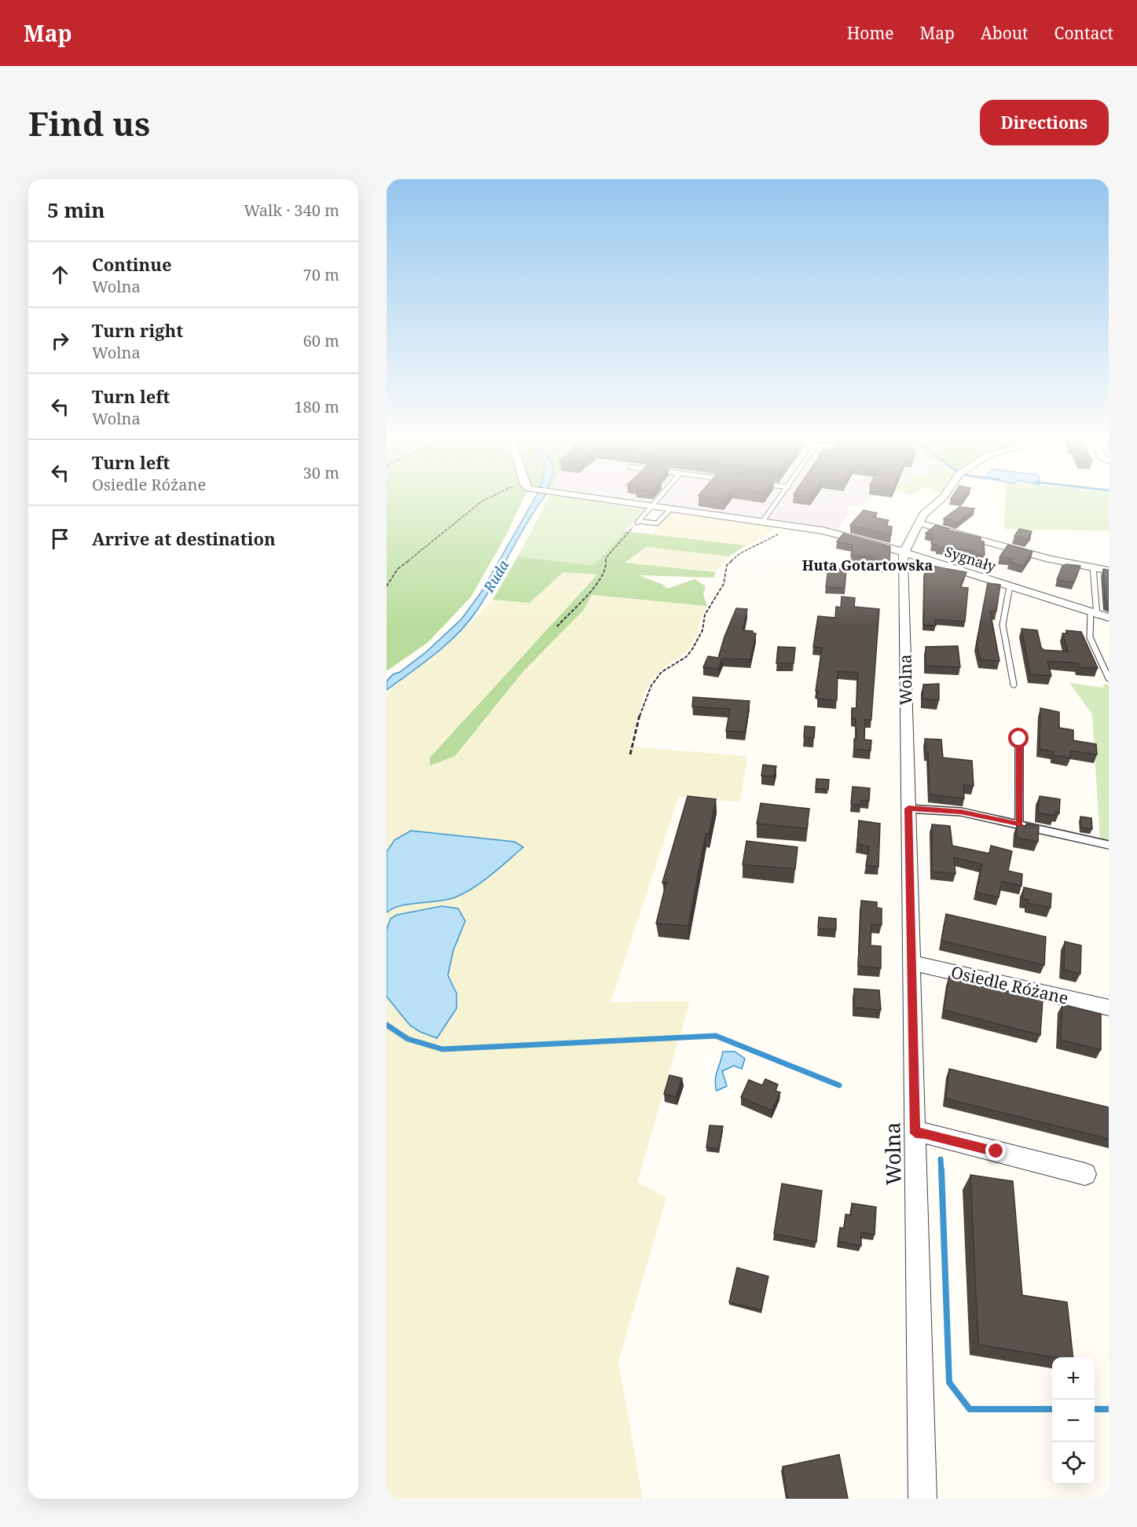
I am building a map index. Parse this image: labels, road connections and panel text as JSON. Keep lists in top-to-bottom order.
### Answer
{
  "streets": {
    "street": ["Sygnały", "Wolna", "Osiedle Różane"]
  },
  "crossings": [
    ["Sygnały", "Wolna"],
    ["Wolna", "Osiedle Różane"]
  ],
  "districts": ["Huta Gotartowska"],
  "water": ["Ruda"],
  "page": {
    "header": "Map",
    "nav": [
      "Home",
      "Map",
      "About",
      "Contact"
    ],
    "buttons": "Directions",
    "title": "Find us",
    "heading": ["5 min", "Walk · 340 m"],
    "list": [
      ["Continue", "Wolna", "70 m"],
      ["Turn right", "Wolna", "60 m"],
      ["Turn left", "Wolna", "180 m"],
      ["Turn left", "Osiedle Różane", "30 m"],
      "Arrive at destination"
    ],
    "map_buttons": ["+", "−"]
  }
}
